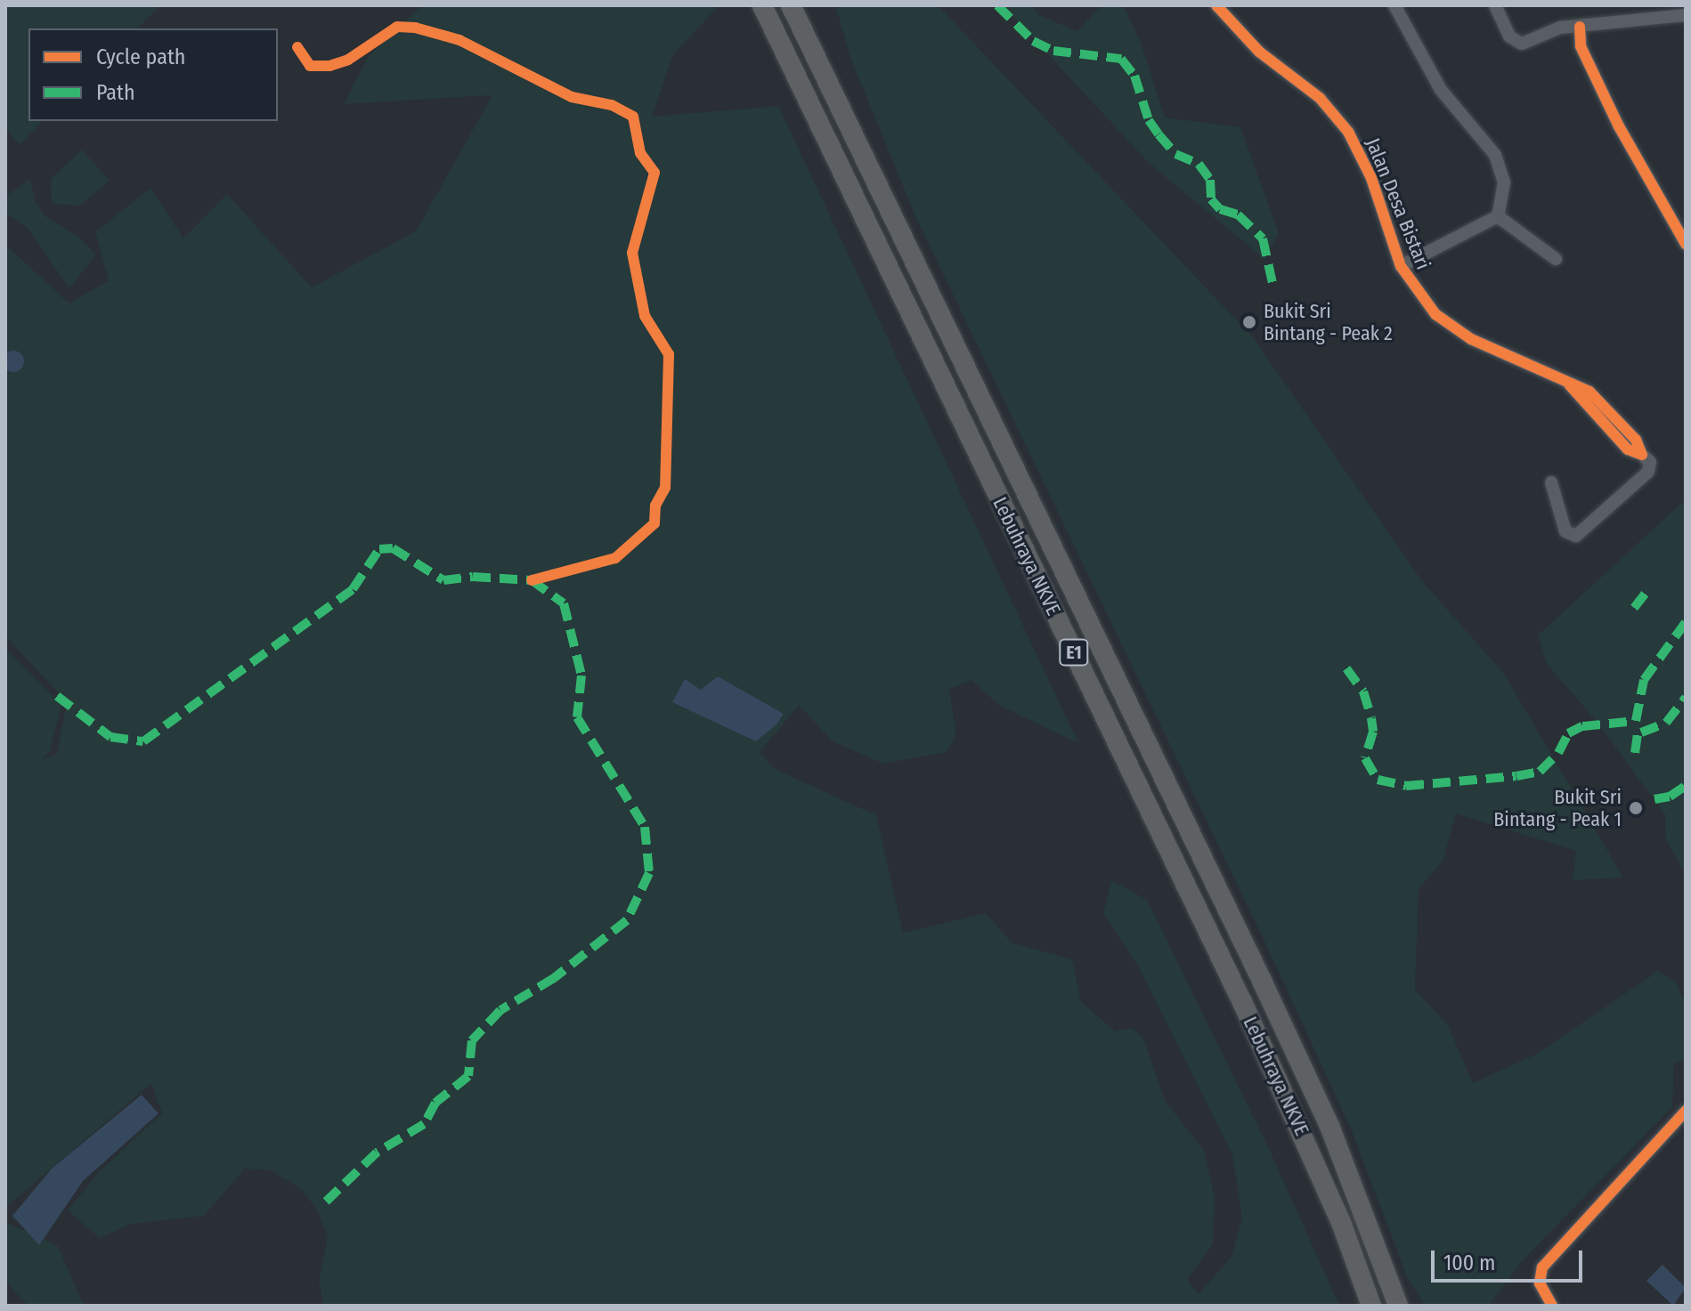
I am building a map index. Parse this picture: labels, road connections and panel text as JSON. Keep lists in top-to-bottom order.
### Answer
{
  "streets": {
    "highway": ["Lebuhraya NKVE", "E1"],
    "street": ["Jalan Desa Bistari"]
  },
  "places": ["Bukit Sri Bintang - Peak 2", "Bukit Sri Bintang - Peak 1"],
  "legend": ["Cycle path", "Path"],
  "scale_bar": "100 m"
}
